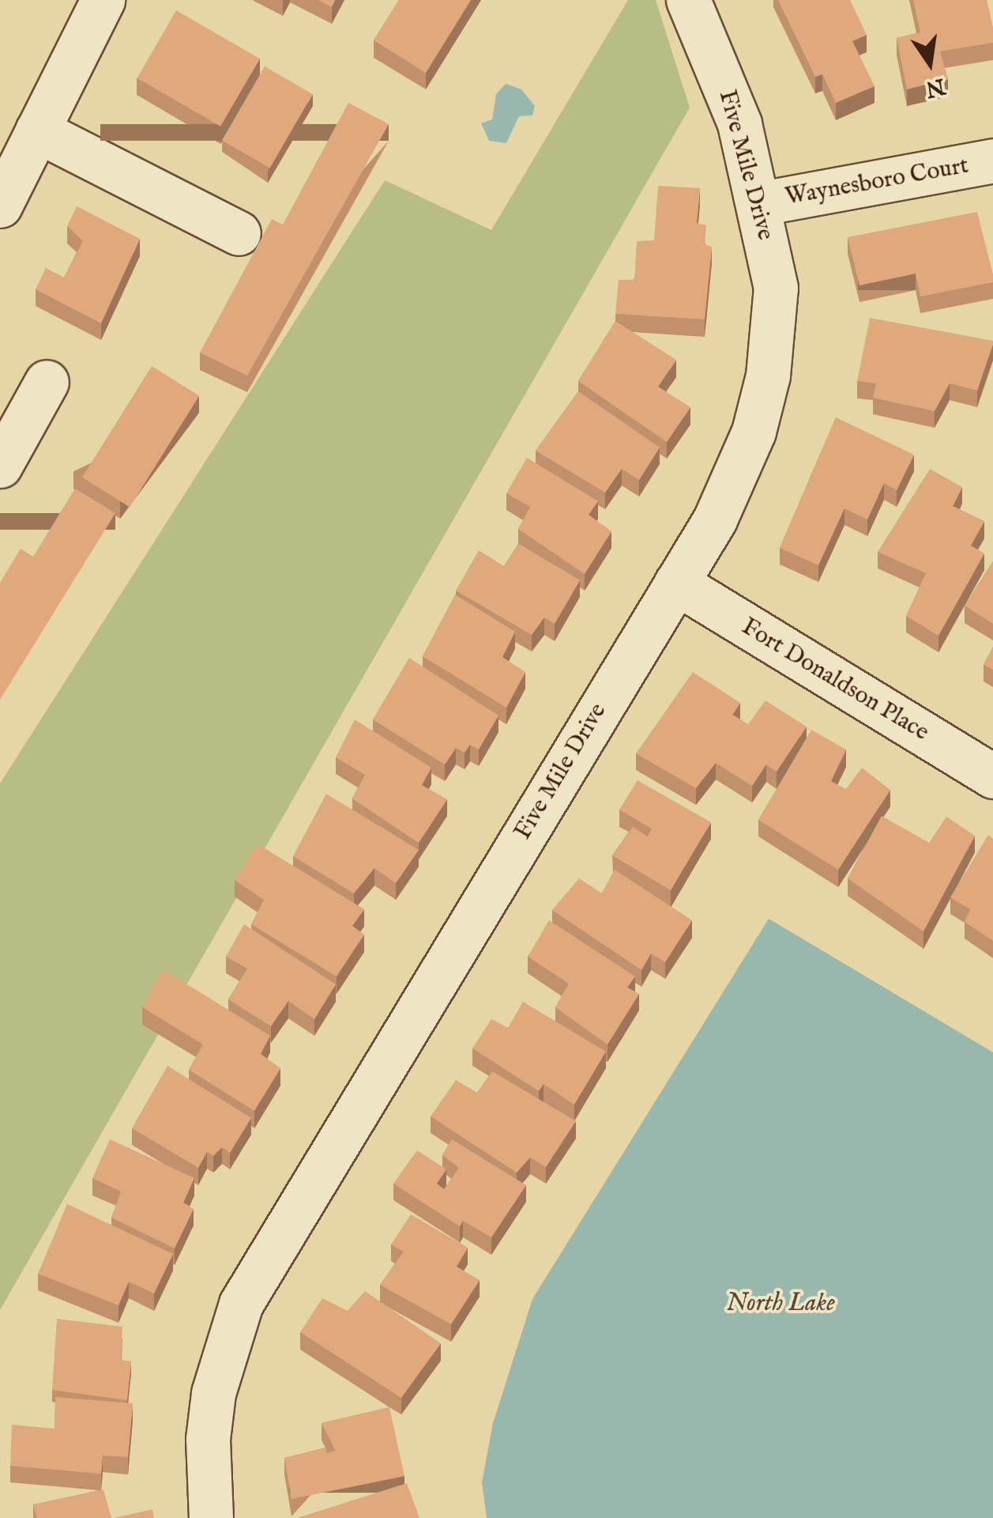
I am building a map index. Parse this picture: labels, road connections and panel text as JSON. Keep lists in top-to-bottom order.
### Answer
{
  "streets": {
    "street": ["Five Mile Drive", "Waynesboro Court", "Fort Donaldson Place"]
  },
  "crossings": [
    ["Five Mile Drive", "Waynesboro Court"],
    ["Five Mile Drive", "Fort Donaldson Place"]
  ],
  "water": ["North Lake"],
  "north": "bottom"
}
